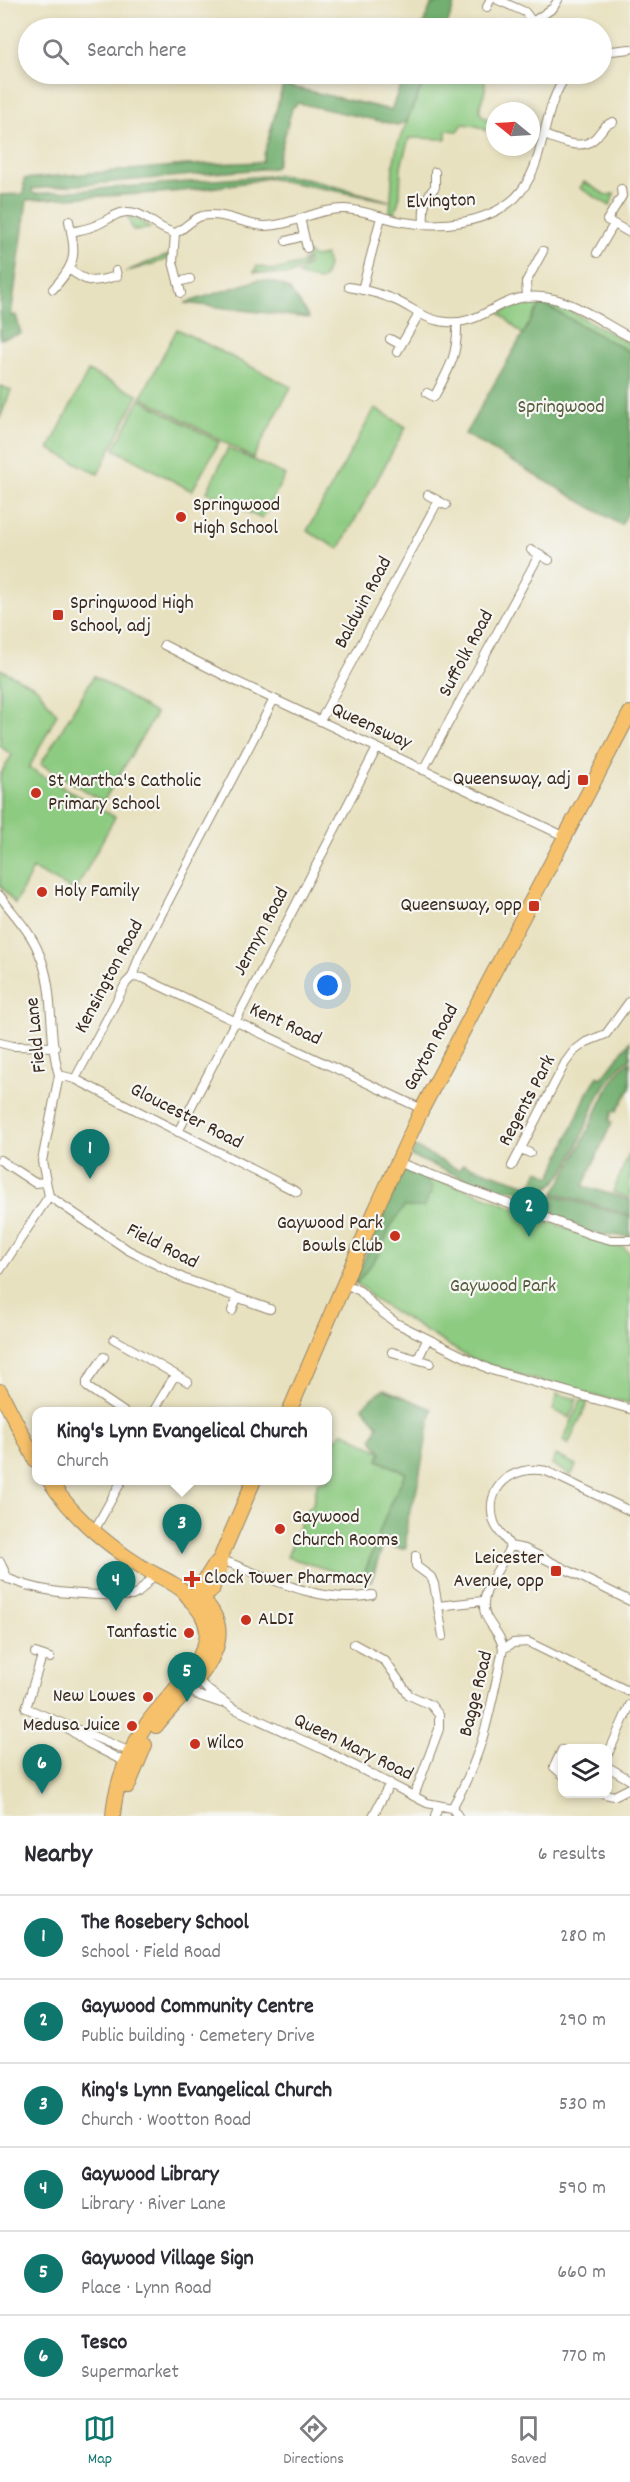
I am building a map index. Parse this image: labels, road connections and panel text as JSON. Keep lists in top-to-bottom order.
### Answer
{
  "streets": {
    "main road": ["Gayton Road"],
    "street": [
      "Elvington",
      "Baldwin Road",
      "Suffolk Road",
      "Queensway",
      "Jermyn Road",
      "Kensington Road",
      "Kent Road",
      "Field Lane",
      "Regents Park",
      "Gloucester Road",
      "Field Road",
      "Bagge Road",
      "Queen Mary Road"
    ]
  },
  "crossings": [
    ["Baldwin Road", "Queensway"],
    ["Suffolk Road", "Queensway"],
    ["Queensway", "Jermyn Road"],
    ["Queensway", "Kensington Road"],
    ["Queensway", "Gayton Road"],
    ["Jermyn Road", "Kent Road"],
    ["Jermyn Road", "Gloucester Road"],
    ["Kensington Road", "Kent Road"],
    ["Kensington Road", "Gloucester Road"],
    ["Kent Road", "Gayton Road"],
    ["Field Lane", "Gloucester Road"],
    ["Field Lane", "Field Road"],
    ["Bagge Road", "Queen Mary Road"]
  ],
  "parks": ["Springwood", "Gaywood Park"],
  "places": {
    "other": [
      "Springwood High School",
      "St Martha's Catholic Primary School",
      "Holy Family",
      "Gaywood Park Bowls Club",
      "Gaywood Church Rooms",
      "ALDI",
      "Tanfastic",
      "New Lowes",
      "Medusa Juice",
      "Wilco"
    ],
    "transit": [
      "Springwood High School, adj",
      "Queensway, adj",
      "Queensway, opp",
      "Leicester Avenue, opp"
    ],
    "health": ["Clock Tower Pharmacy"]
  },
  "north": "left",
  "page": {
    "search": "Search here",
    "pins": [
      "1",
      "2",
      "3",
      "4",
      "5",
      "6"
    ],
    "popup": ["King's Lynn Evangelical Church", "Church"],
    "heading": ["Nearby", "6 results"],
    "list": [
      {
        "mark": "1",
        "name": "The Rosebery School",
        "note": "School · Field Road",
        "value": "280 m"
      },
      {
        "mark": "2",
        "name": "Gaywood Community Centre",
        "note": "Public building · Cemetery Drive",
        "value": "290 m"
      },
      {
        "mark": "3",
        "name": "King's Lynn Evangelical Church",
        "note": "Church · Wootton Road",
        "value": "530 m"
      },
      {
        "mark": "4",
        "name": "Gaywood Library",
        "note": "Library · River Lane",
        "value": "590 m"
      },
      {
        "mark": "5",
        "name": "Gaywood Village Sign",
        "note": "Place · Lynn Road",
        "value": "660 m"
      },
      {
        "mark": "6",
        "name": "Tesco",
        "note": "Supermarket",
        "value": "770 m"
      }
    ],
    "nav": ["Map", "Directions", "Saved"]
  }
}
